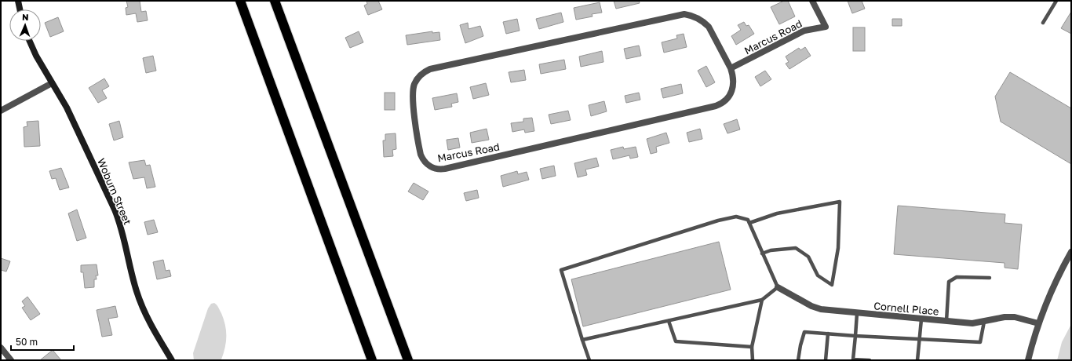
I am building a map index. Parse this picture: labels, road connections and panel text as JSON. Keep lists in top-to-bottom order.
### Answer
{
  "streets": {
    "street": ["Marcus Road", "Woburn Street", "Cornell Place"]
  },
  "scale_bar": "50 m",
  "north": "top"
}
